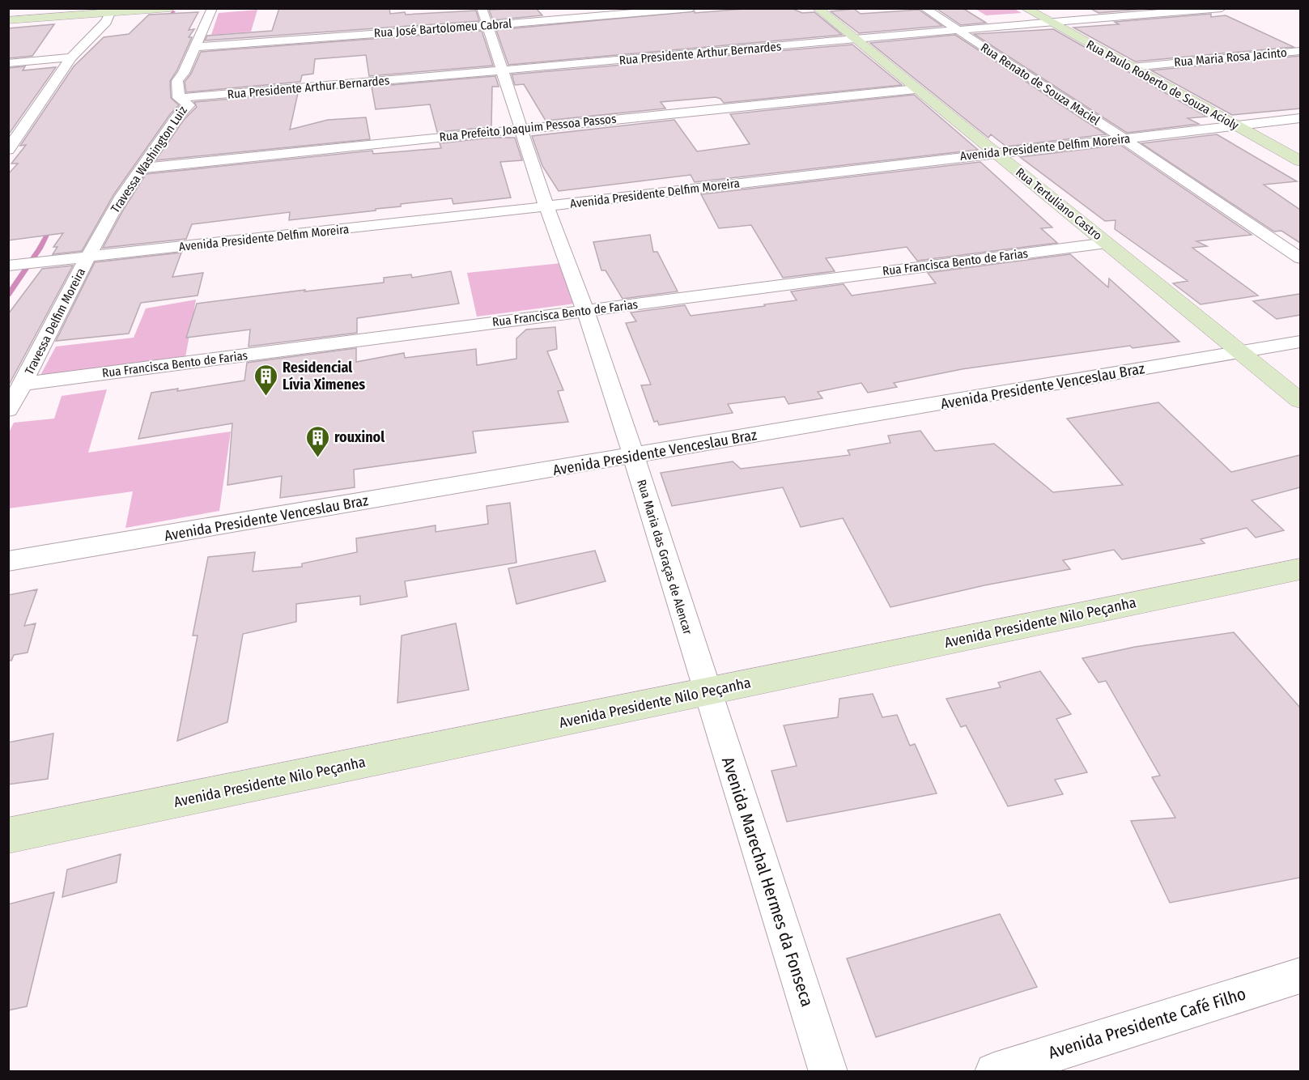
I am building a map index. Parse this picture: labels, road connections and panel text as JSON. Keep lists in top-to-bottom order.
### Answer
{
  "streets": {
    "street": [
      "Rua José Bartolomeu Cabral",
      "Rua Presidente Arthur Bernardes",
      "Rua Maria Rosa Jacinto",
      "Rua Renato de Souza Maciel",
      "Rua Paulo Roberto de Souza Acioly",
      "Rua Prefeito Joaquim Pessoa Passos",
      "Avenida Presidente Delfim Moreira",
      "Travessa Washington Luiz",
      "Rua Tertuliano Castro",
      "Rua Francisca Bento de Farias",
      "Travessa Delfim Moreira",
      "Avenida Presidente Venceslau Braz",
      "Rua Maria das Graças de Alencar",
      "Avenida Presidente Nilo Peçanha",
      "Avenida Marechal Hermes da Fonseca",
      "Avenida Presidente Café Filho"
    ]
  },
  "crossings": [
    ["Rua José Bartolomeu Cabral", "Travessa Washington Luiz"],
    ["Rua José Bartolomeu Cabral", "Rua Maria das Graças de Alencar"],
    ["Rua Presidente Arthur Bernardes", "Rua Renato de Souza Maciel"],
    ["Rua Presidente Arthur Bernardes", "Rua Paulo Roberto de Souza Acioly"],
    ["Rua Presidente Arthur Bernardes", "Travessa Washington Luiz"],
    ["Rua Presidente Arthur Bernardes", "Rua Tertuliano Castro"],
    ["Rua Presidente Arthur Bernardes", "Rua Maria das Graças de Alencar"],
    ["Rua Maria Rosa Jacinto", "Rua Paulo Roberto de Souza Acioly"],
    ["Rua Renato de Souza Maciel", "Avenida Presidente Delfim Moreira"],
    ["Rua Paulo Roberto de Souza Acioly", "Avenida Presidente Delfim Moreira"],
    ["Rua Prefeito Joaquim Pessoa Passos", "Travessa Washington Luiz"],
    ["Rua Prefeito Joaquim Pessoa Passos", "Rua Tertuliano Castro"],
    ["Rua Prefeito Joaquim Pessoa Passos", "Rua Maria das Graças de Alencar"],
    ["Avenida Presidente Delfim Moreira", "Travessa Washington Luiz"],
    ["Avenida Presidente Delfim Moreira", "Rua Tertuliano Castro"],
    ["Avenida Presidente Delfim Moreira", "Travessa Delfim Moreira"],
    ["Avenida Presidente Delfim Moreira", "Rua Maria das Graças de Alencar"],
    ["Travessa Washington Luiz", "Travessa Delfim Moreira"],
    ["Rua Tertuliano Castro", "Rua Francisca Bento de Farias"],
    ["Rua Tertuliano Castro", "Avenida Presidente Venceslau Braz"],
    ["Rua Francisca Bento de Farias", "Travessa Delfim Moreira"],
    ["Rua Francisca Bento de Farias", "Rua Maria das Graças de Alencar"],
    ["Avenida Presidente Venceslau Braz", "Rua Maria das Graças de Alencar"],
    ["Rua Maria das Graças de Alencar", "Avenida Presidente Nilo Peçanha"],
    ["Rua Maria das Graças de Alencar", "Avenida Marechal Hermes da Fonseca"],
    ["Avenida Presidente Nilo Peçanha", "Avenida Marechal Hermes da Fonseca"]
  ],
  "places": {
    "building": ["Residencial Lívia Ximenes", "rouxinol"]
  }
}
